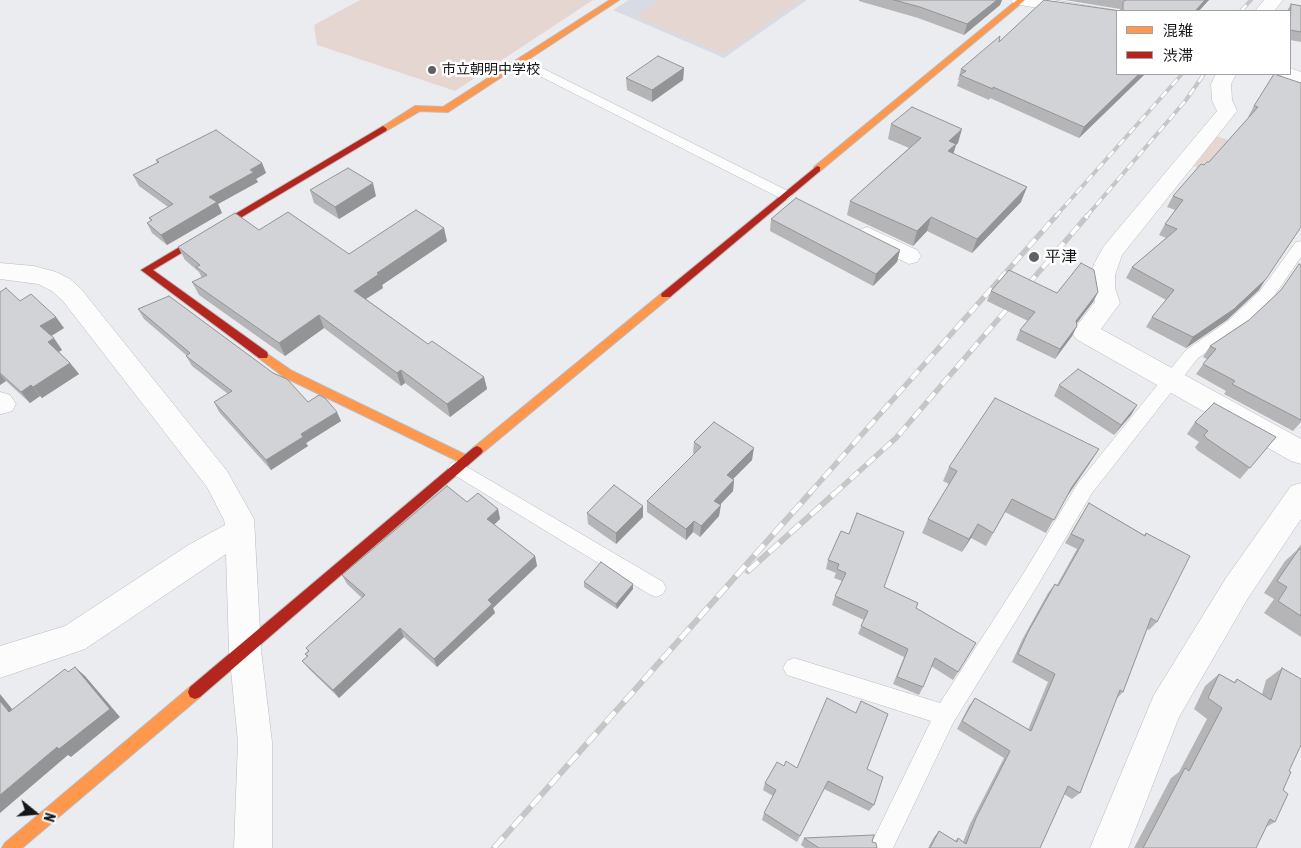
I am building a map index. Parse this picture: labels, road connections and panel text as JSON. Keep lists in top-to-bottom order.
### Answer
{
  "places": ["市立朝明中学校", "平津"],
  "legend": ["混雑", "渋滞"],
  "north": "right"
}
